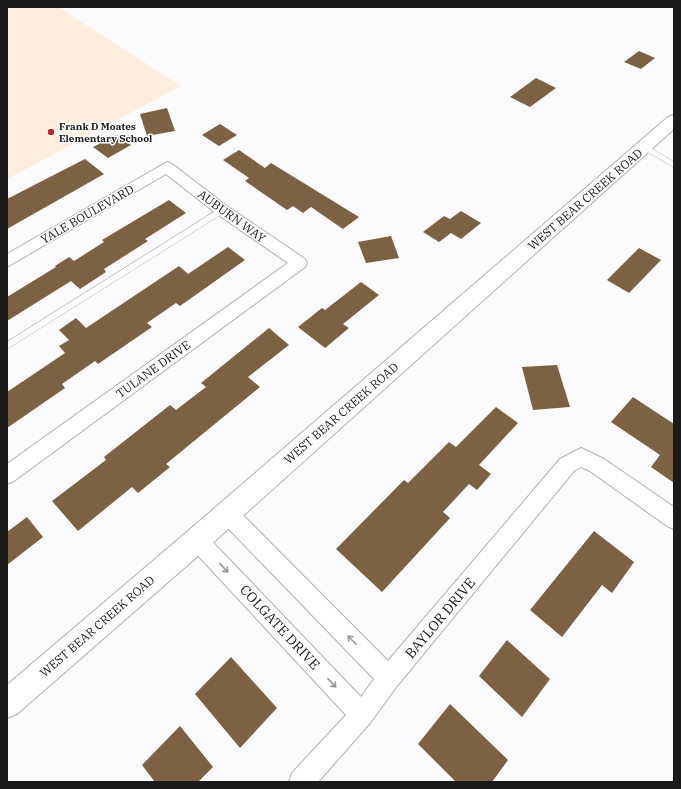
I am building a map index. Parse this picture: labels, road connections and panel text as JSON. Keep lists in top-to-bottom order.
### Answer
{
  "streets": {
    "main road": ["WEST BEAR CREEK ROAD"],
    "street": [
      "YALE BOULEVARD",
      "AUBURN WAY",
      "TULANE DRIVE",
      "BAYLOR DRIVE",
      "COLGATE DRIVE"
    ]
  },
  "crossings": [
    ["WEST BEAR CREEK ROAD", "COLGATE DRIVE"],
    ["YALE BOULEVARD", "AUBURN WAY"],
    ["AUBURN WAY", "TULANE DRIVE"],
    ["BAYLOR DRIVE", "COLGATE DRIVE"]
  ],
  "places": ["Frank D Moates Elementary School"]
}
